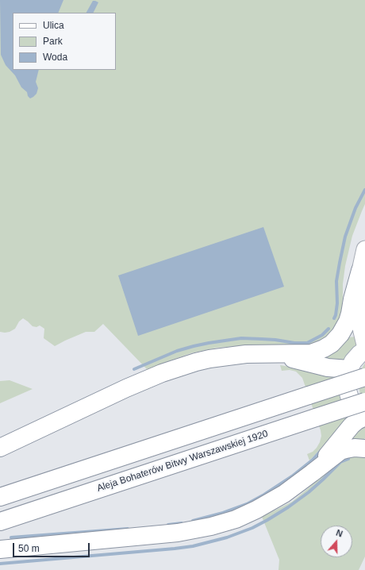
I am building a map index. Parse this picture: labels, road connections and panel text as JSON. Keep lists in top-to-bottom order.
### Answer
{
  "streets": {
    "main road": ["Aleja Bohaterów Bitwy Warszawskiej 1920"]
  },
  "legend": ["Ulica", "Park", "Woda"],
  "scale_bar": "50 m",
  "north": "top"
}
